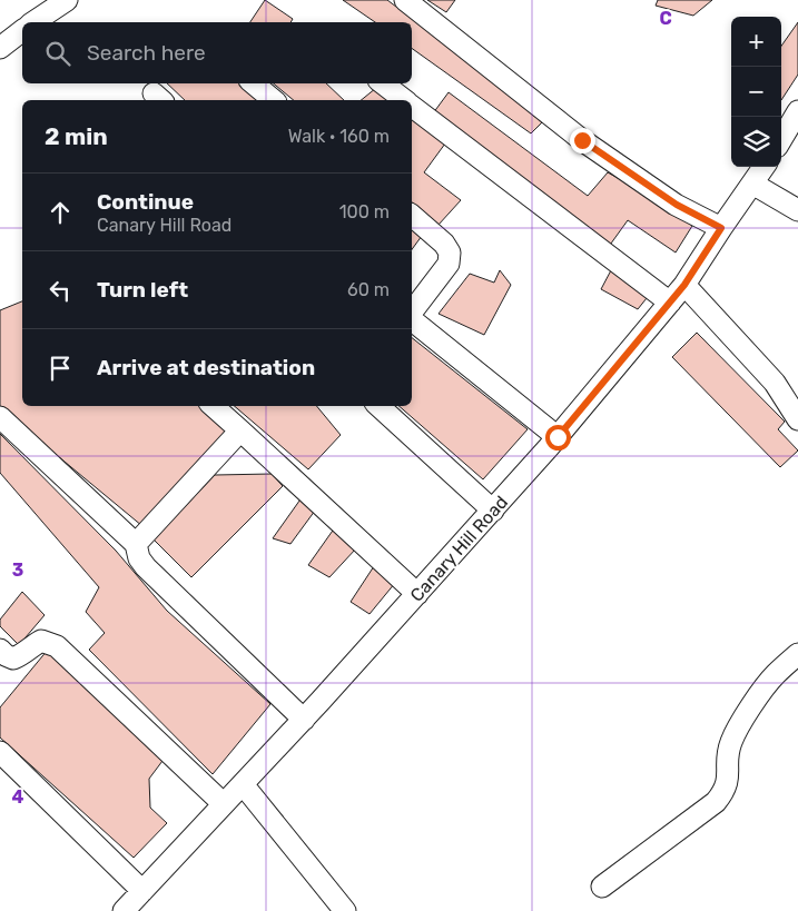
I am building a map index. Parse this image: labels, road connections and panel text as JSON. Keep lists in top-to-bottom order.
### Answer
{
  "streets": {
    "street": ["Canary Hill Road"]
  },
  "page": {
    "map_buttons": ["+", "−"],
    "search": "Search here",
    "heading": ["2 min", "Walk · 160 m"],
    "list": [
      ["Continue", "Canary Hill Road", "100 m"],
      ["Turn left", "60 m"],
      "Arrive at destination"
    ]
  },
  "grid": {
    "columns": ["C"],
    "rows": ["3", "4"]
  }
}
